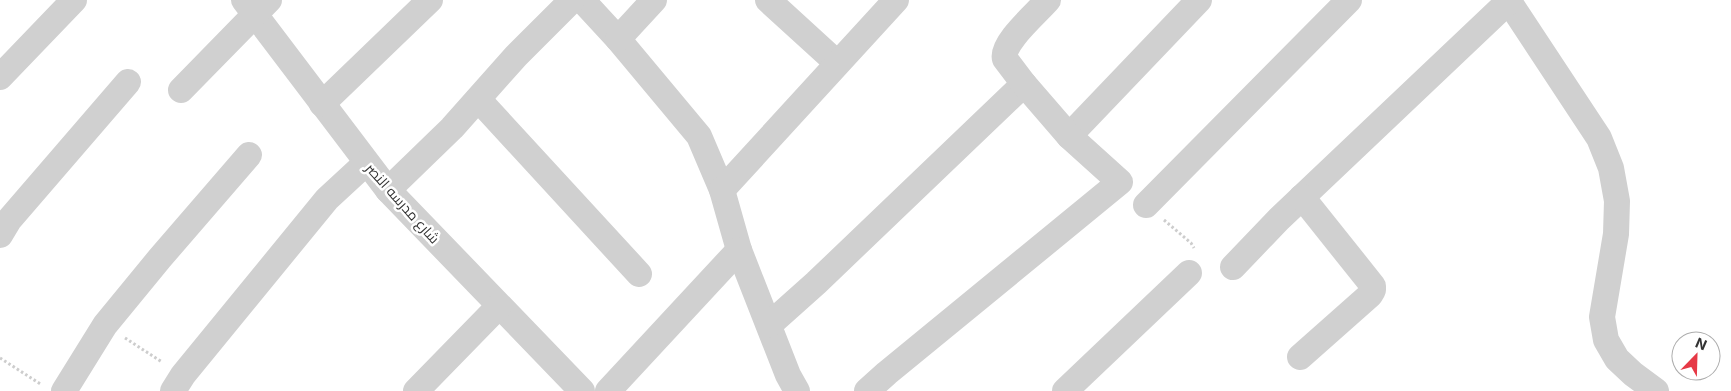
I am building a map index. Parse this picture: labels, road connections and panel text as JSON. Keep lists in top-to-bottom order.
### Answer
{
  "streets": {
    "street": ["شارع مدرسه النصر"]
  },
  "north": "top right"
}
